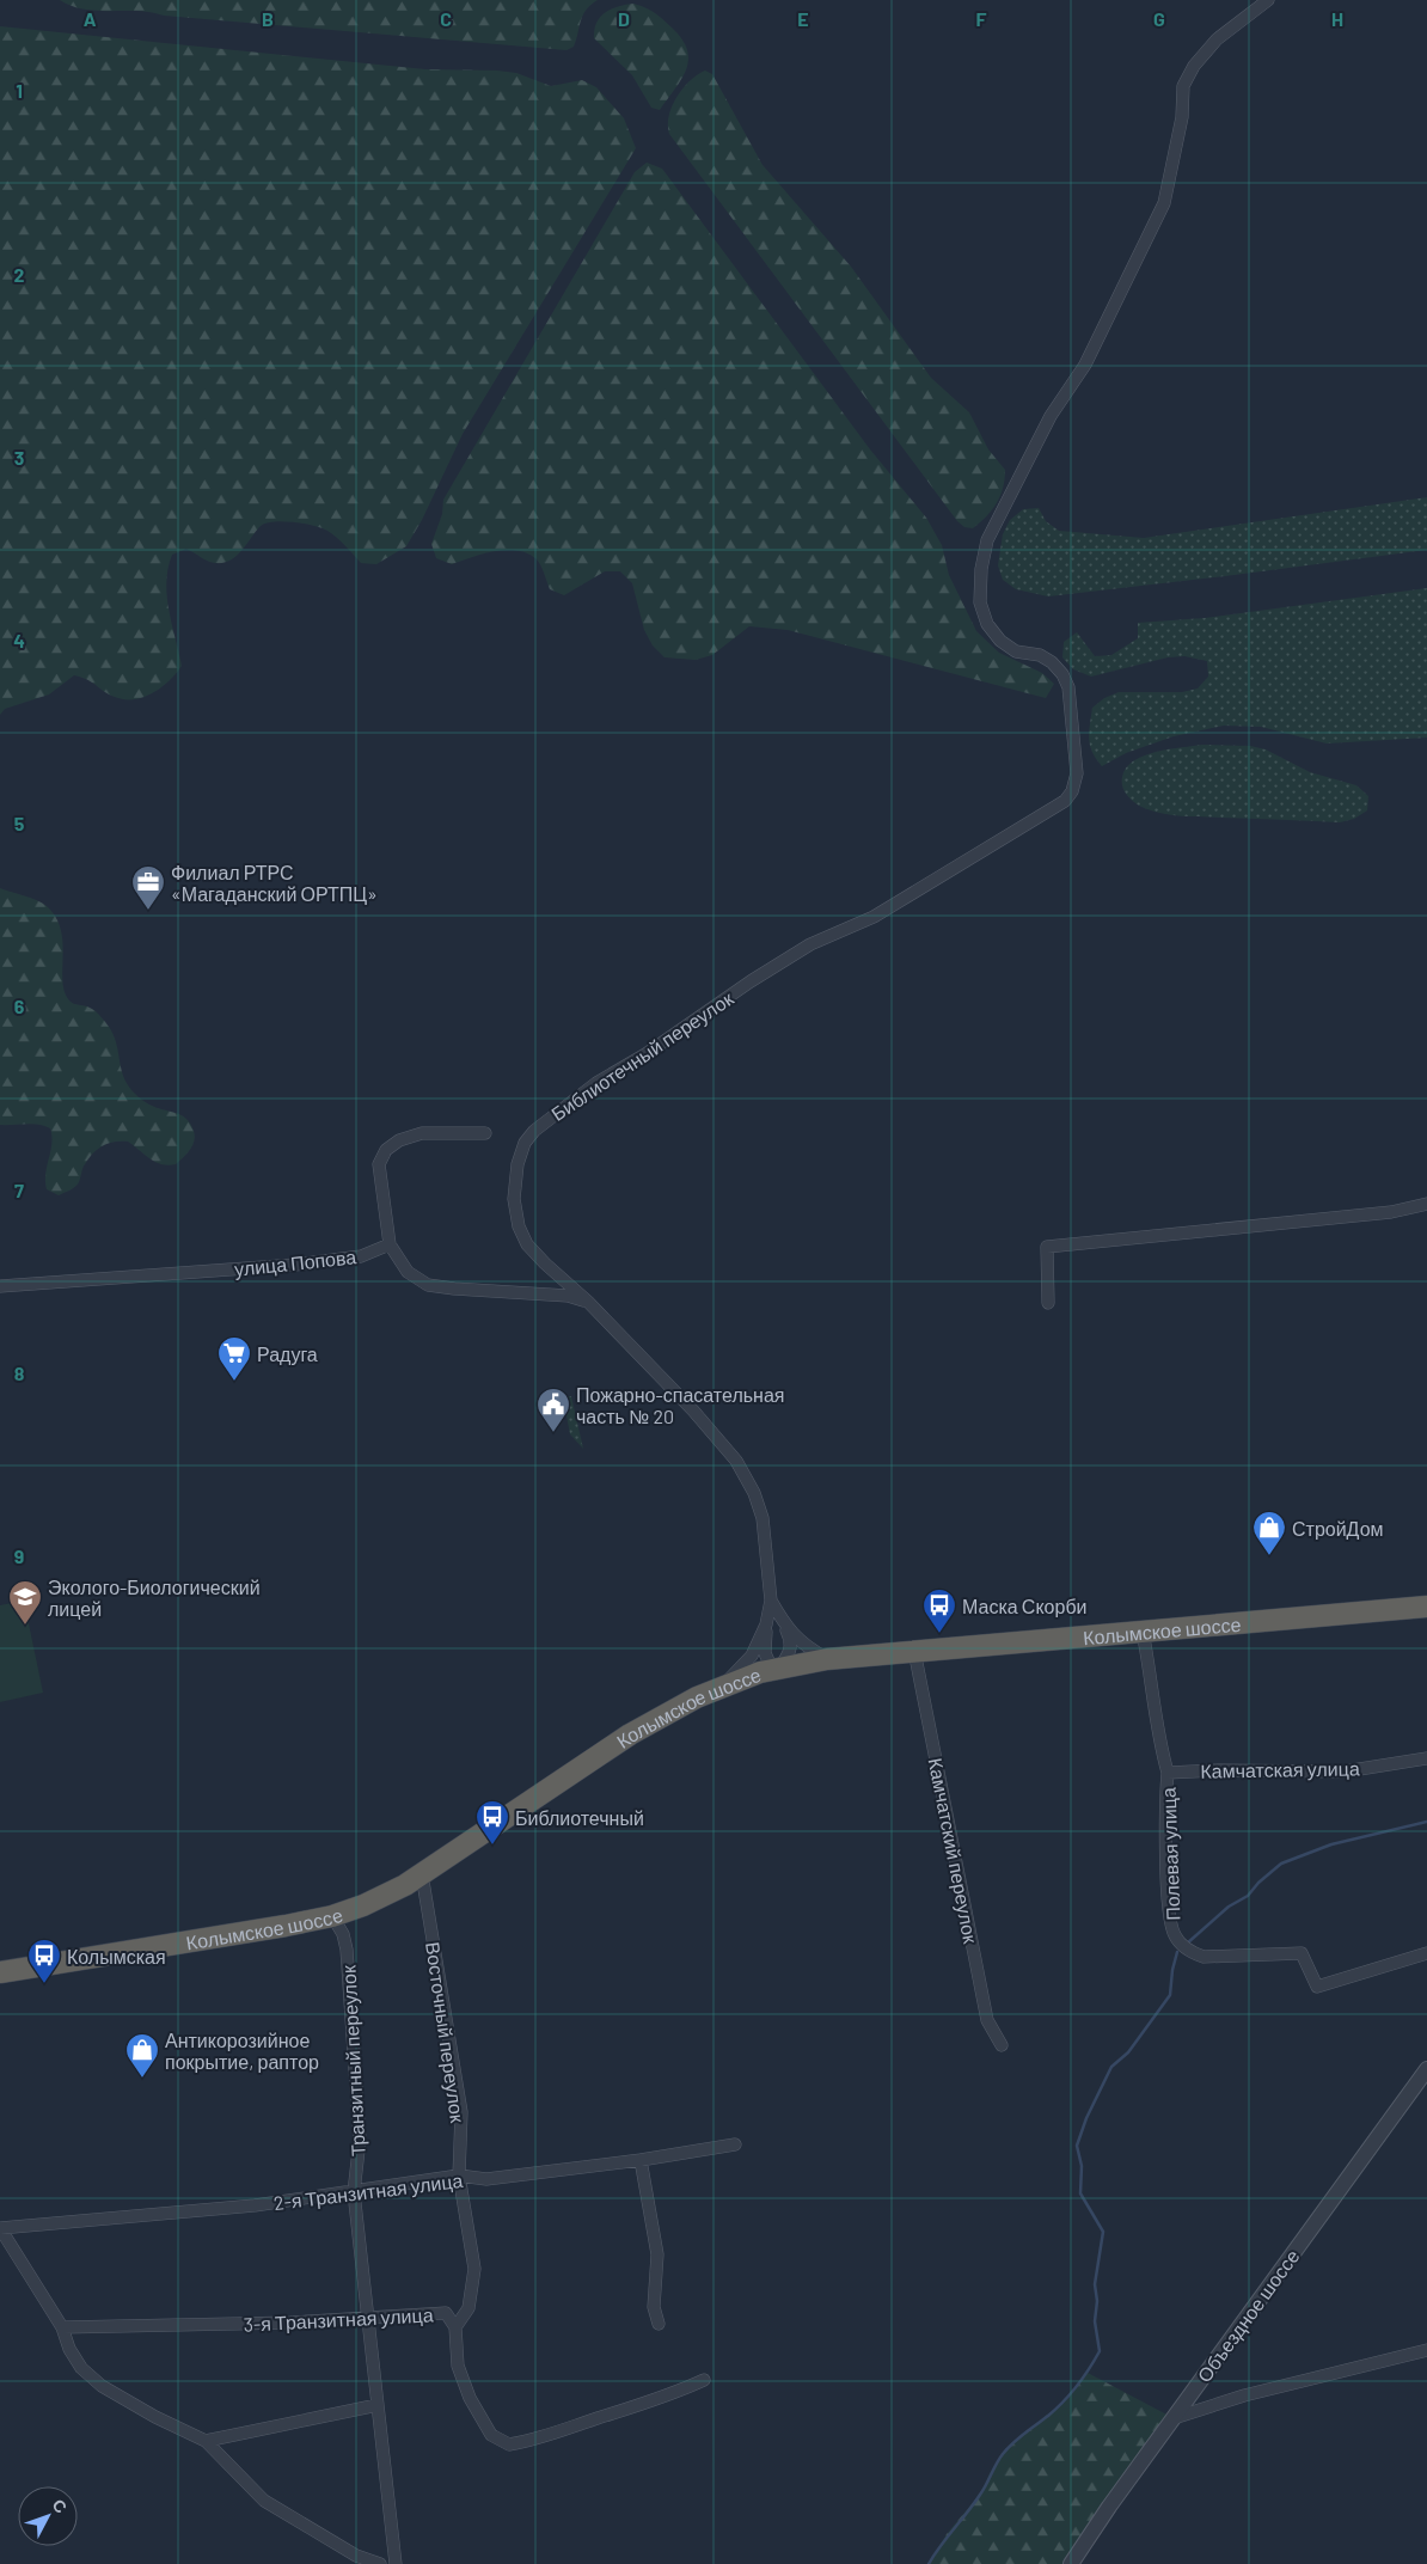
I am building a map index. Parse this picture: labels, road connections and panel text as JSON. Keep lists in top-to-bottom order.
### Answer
{
  "streets": {
    "highway": ["Колымское шоссе"],
    "street": [
      "Библиотечный переулок",
      "улица Попова",
      "Камчатская улица",
      "Камчатский переулок",
      "Полевая улица",
      "Восточный переулок",
      "Транзитный переулок",
      "2-я Транзитная улица",
      "Объездное шоссе",
      "3-я Транзитная улица"
    ]
  },
  "crossings": [
    ["Библиотечный переулок", "Колымское шоссе"],
    ["Колымское шоссе", "Камчатский переулок"],
    ["Колымское шоссе", "Восточный переулок"],
    ["Колымское шоссе", "Транзитный переулок"],
    ["Камчатская улица", "Полевая улица"],
    ["Восточный переулок", "2-я Транзитная улица"],
    ["Восточный переулок", "3-я Транзитная улица"],
    ["Транзитный переулок", "2-я Транзитная улица"],
    ["Транзитный переулок", "3-я Транзитная улица"]
  ],
  "places": {
    "office": ["Филиал РТРС «Магаданский ОРТПЦ»"],
    "supermarket": ["Радуга"],
    "public building": ["Пожарно-спасательная часть № 20"],
    "shop": ["СтройДом", "Антикорозийное покрытие, раптор"],
    "school or university": ["Эколого-Биологический лицей"],
    "bus stop": ["Маска Скорби", "Библиотечный", "Колымская"]
  },
  "north": "top right",
  "grid": {
    "columns": [
      "A",
      "B",
      "C",
      "D",
      "E",
      "F",
      "G",
      "H"
    ],
    "rows": [
      "1",
      "2",
      "3",
      "4",
      "5",
      "6",
      "7",
      "8",
      "9"
    ]
  }
}
